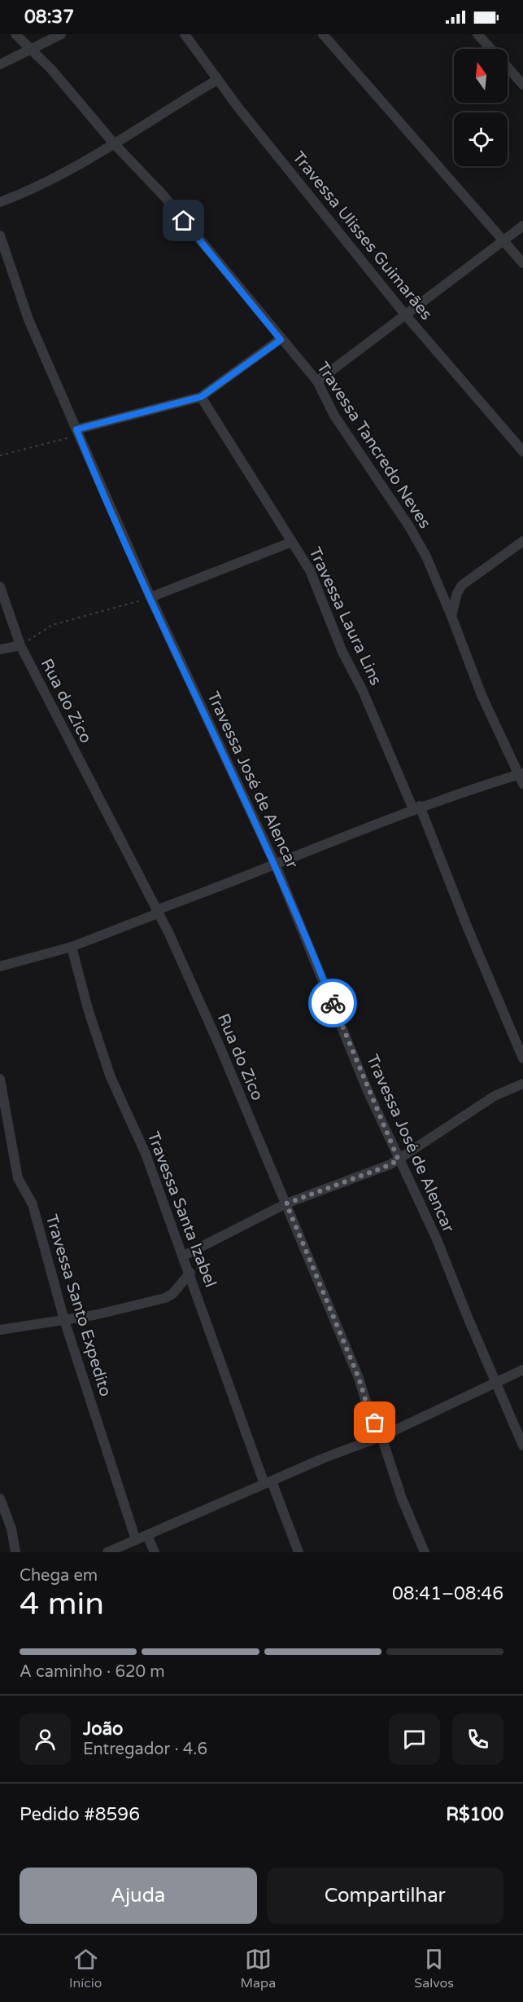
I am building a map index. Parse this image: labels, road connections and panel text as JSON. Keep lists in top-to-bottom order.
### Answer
{
  "streets": {
    "street": [
      "Travessa Ulisses Guimarães",
      "Travessa Tancredo Neves",
      "Travessa Laura Lins",
      "Rua do Zico",
      "Travessa José de Alencar",
      "Travessa Santa Izabel",
      "Travessa Santo Expedito"
    ]
  },
  "north": "top",
  "page": {
    "status": "08:37",
    "heading": ["4 min", "Chega em", "08:41–08:46"],
    "panel": [
      "João",
      "Entregador · 4.6",
      "Pedido #8596",
      "R$100"
    ],
    "bar": "A caminho · 620 m",
    "buttons": ["Ajuda", "Compartilhar"],
    "tabs": ["Início", "Mapa", "Salvos"]
  }
}
